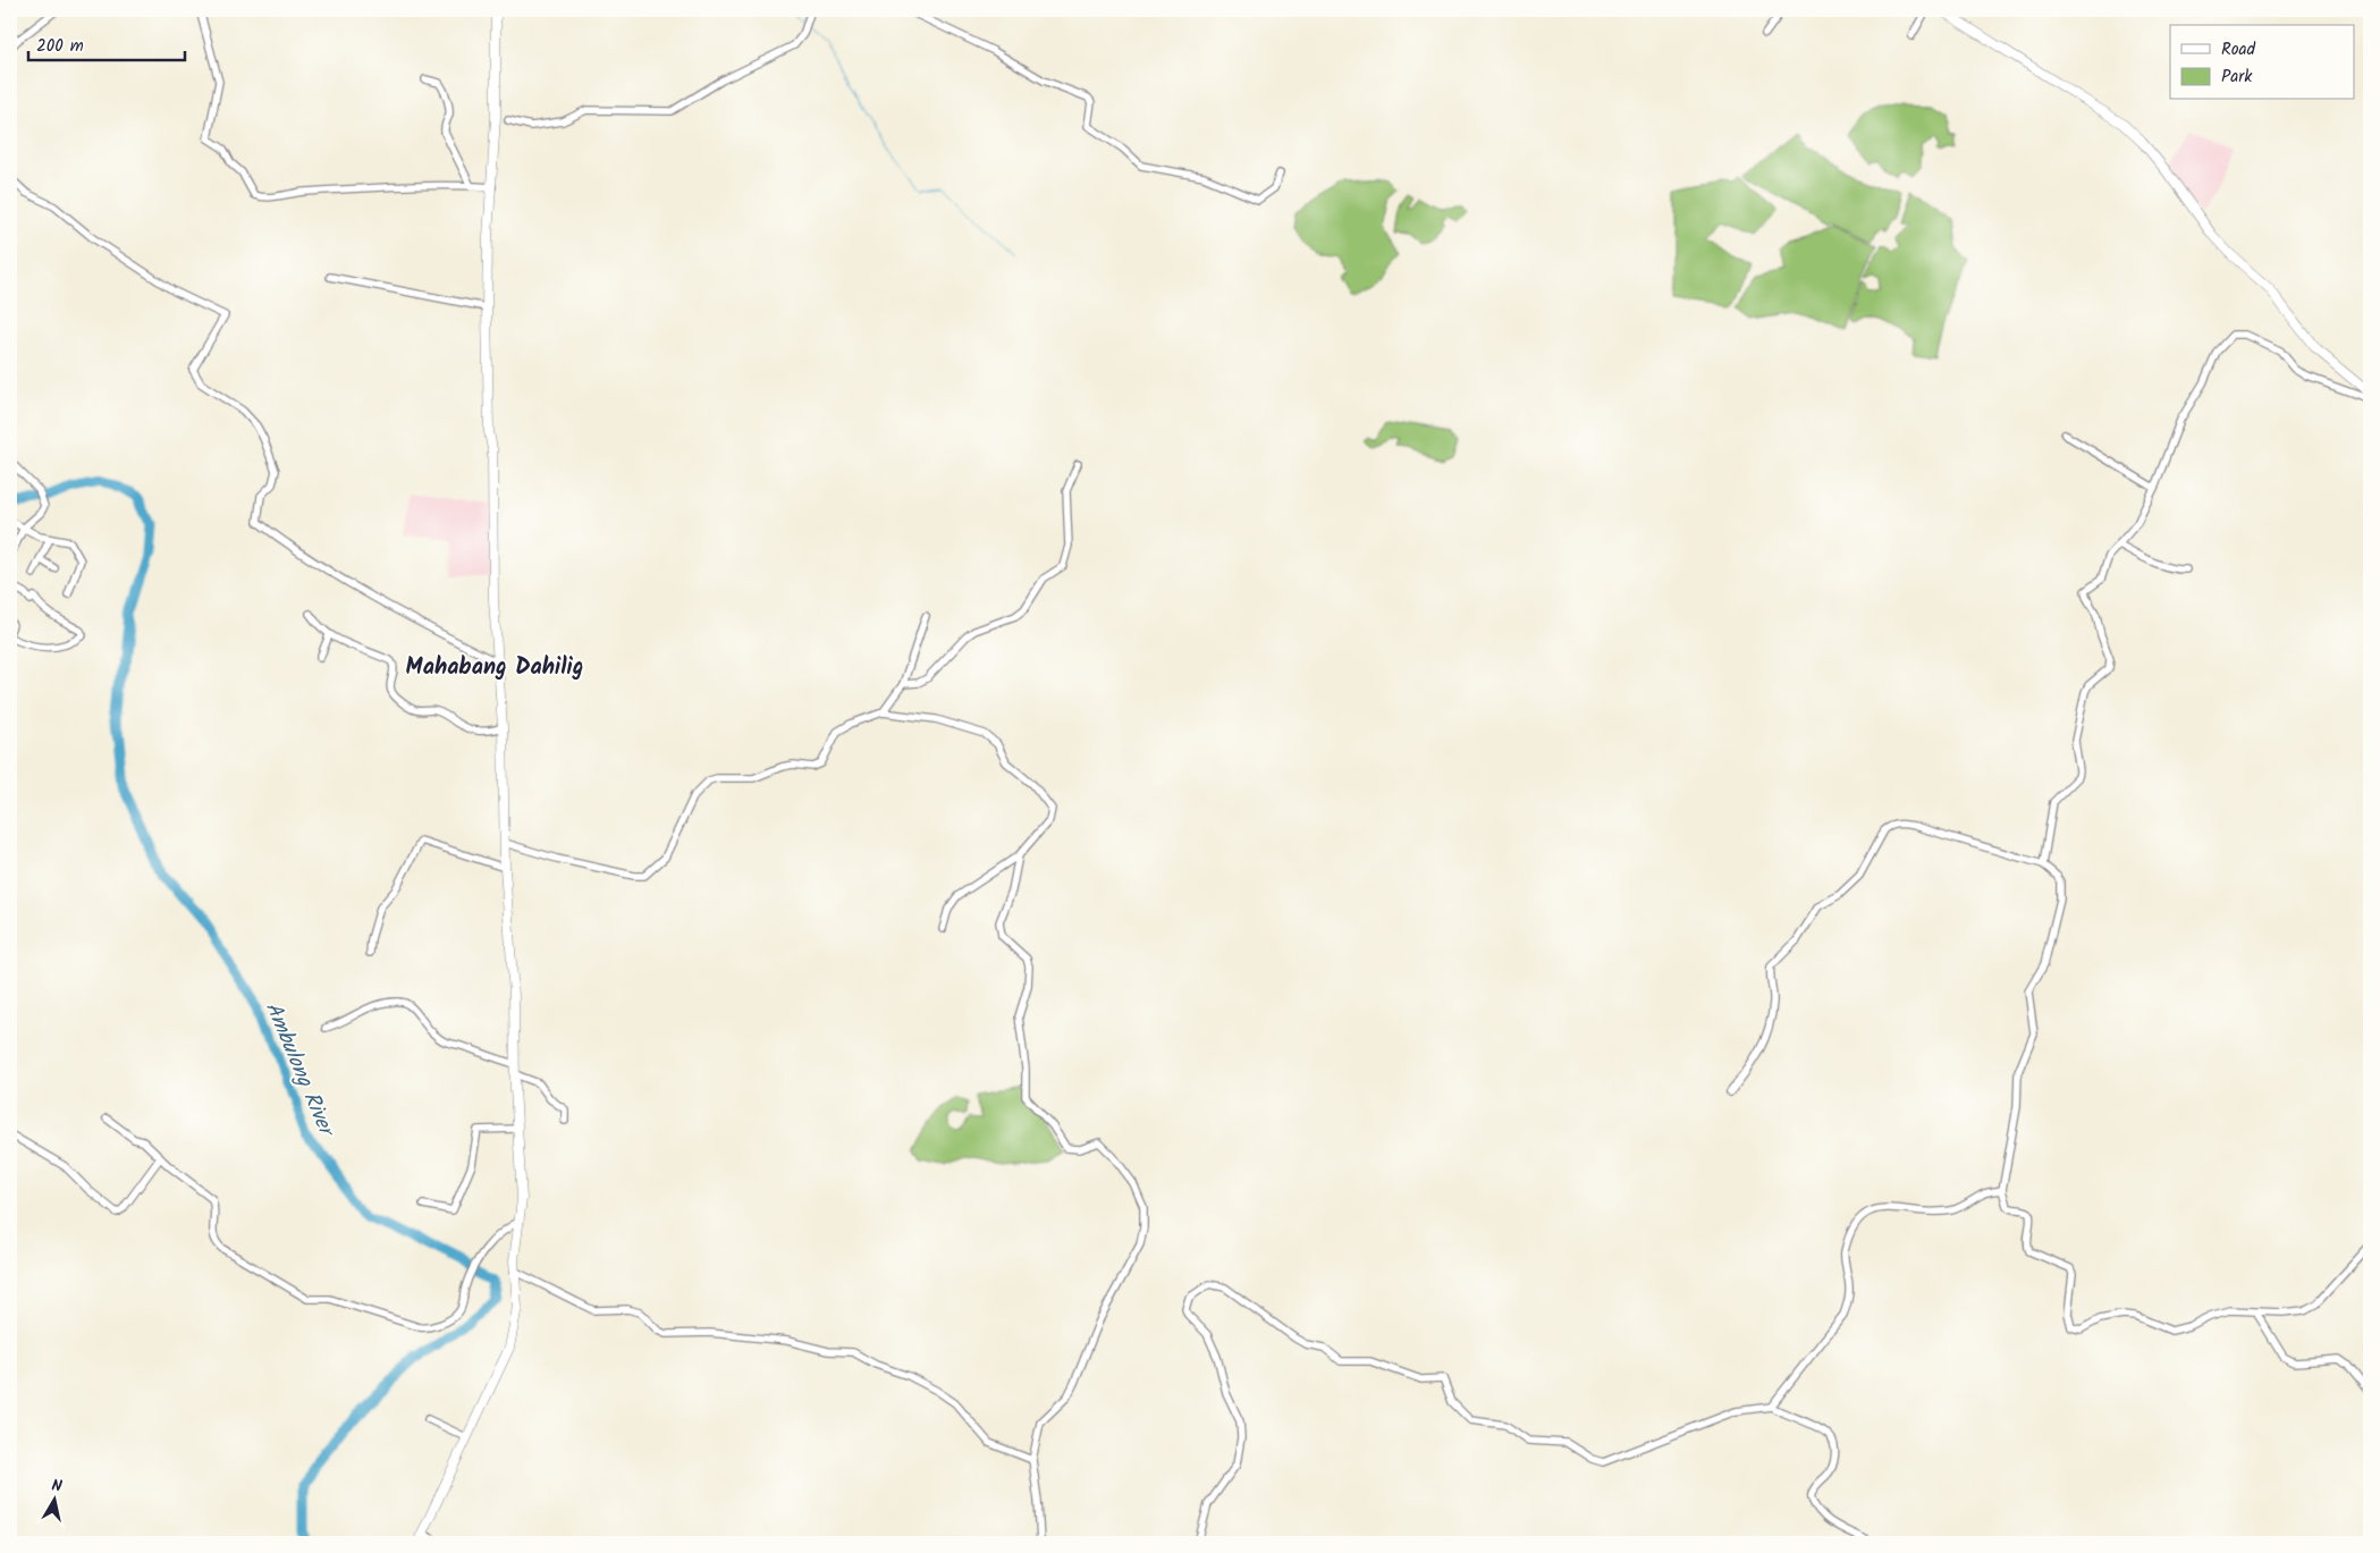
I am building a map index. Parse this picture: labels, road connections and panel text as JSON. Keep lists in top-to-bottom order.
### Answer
{
  "districts": ["Mahabang Dahilig"],
  "water": ["Ambulong River"],
  "legend": ["Road", "Park"],
  "scale_bar": "200 m",
  "north": "top"
}
